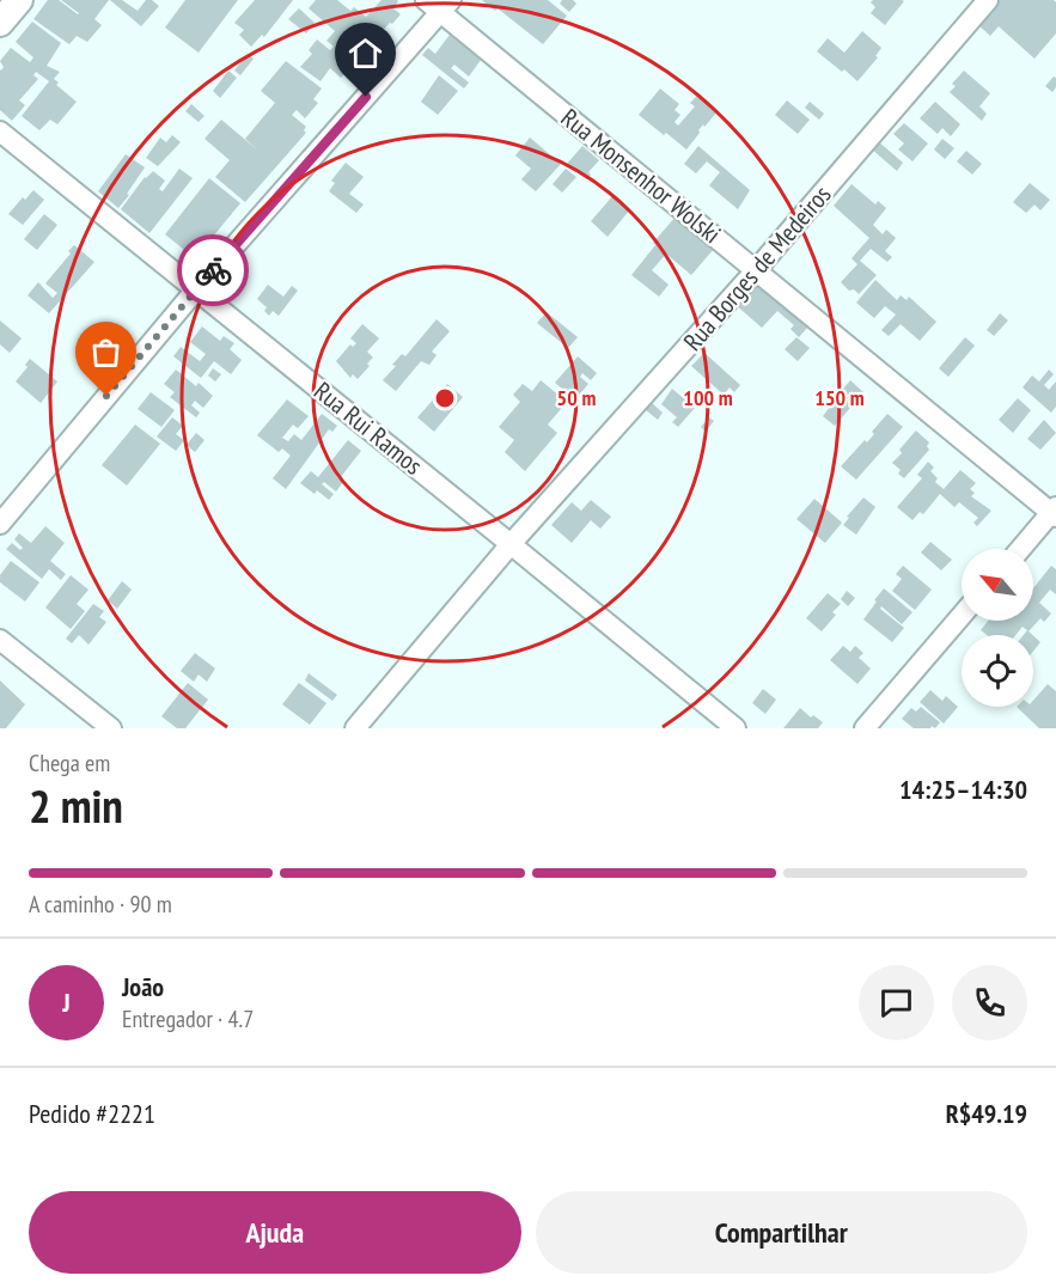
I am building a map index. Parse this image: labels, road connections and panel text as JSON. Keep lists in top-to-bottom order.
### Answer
{
  "streets": {
    "street": ["Rua Monsenhor Wolski", "Rua Borges de Medeiros", "Rua Rui Ramos"]
  },
  "crossings": [
    ["Rua Monsenhor Wolski", "Rua Borges de Medeiros"],
    ["Rua Borges de Medeiros", "Rua Rui Ramos"]
  ],
  "north": "top left",
  "page": {
    "heading": ["2 min", "Chega em", "14:25–14:30"],
    "panel": [
      "João",
      "Entregador · 4.7",
      "Pedido #2221",
      "R$49.19"
    ],
    "bar": "A caminho · 90 m",
    "round": "J",
    "buttons": ["Ajuda", "Compartilhar"]
  },
  "rings": ["50 m", "100 m", "150 m"]
}
